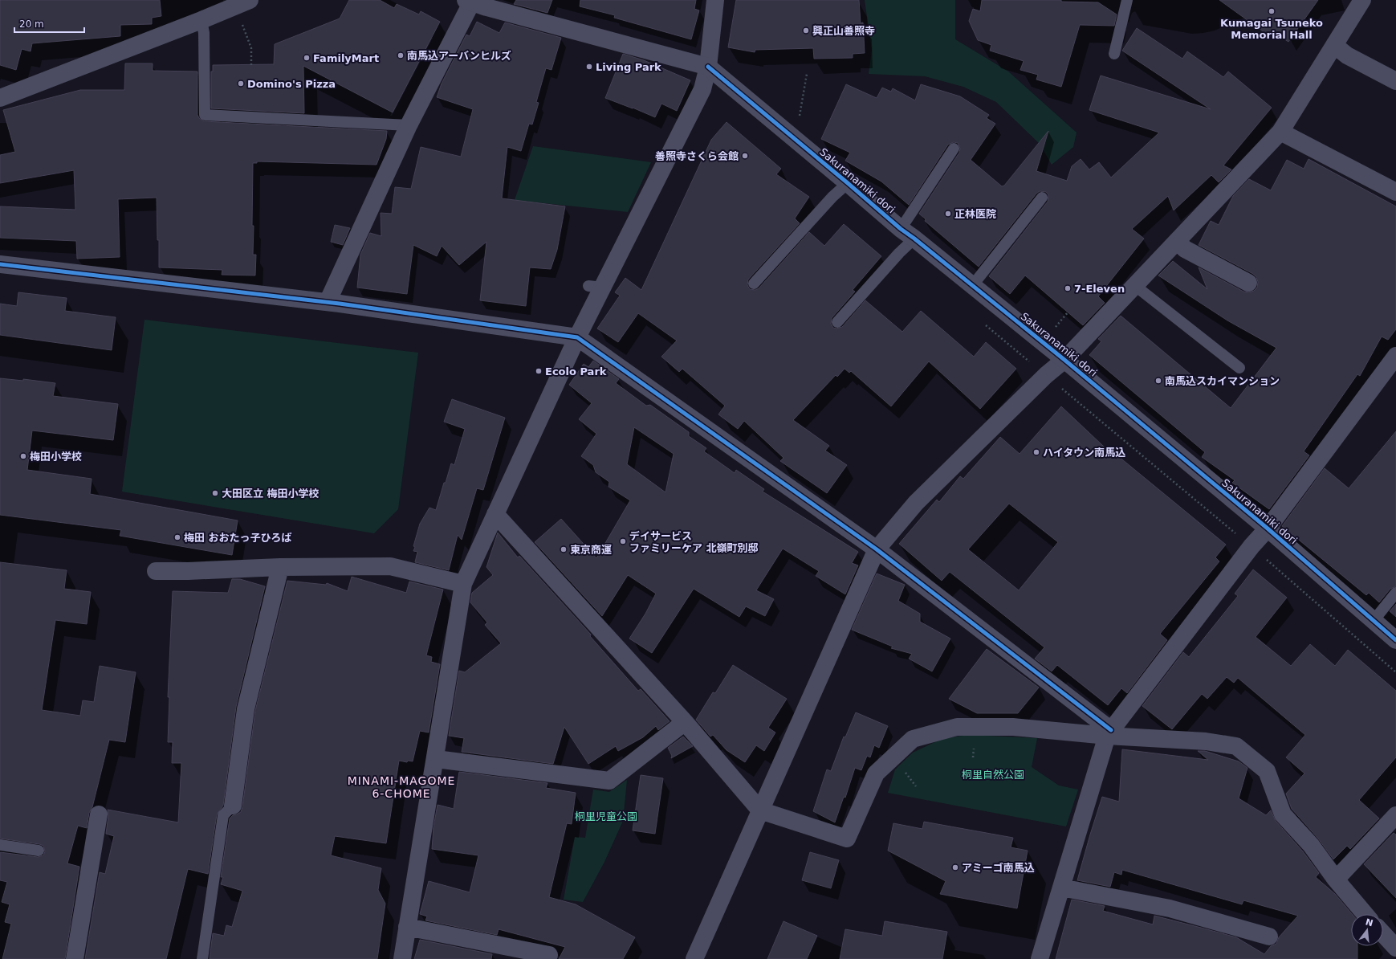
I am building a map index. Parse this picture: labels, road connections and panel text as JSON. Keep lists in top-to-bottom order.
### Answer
{
  "streets": {
    "street": ["Sakuranamiki dori"]
  },
  "districts": ["MINAMI-MAGOME 6-CHOME"],
  "parks": ["桐里自然公園", "桐里児童公園"],
  "places": [
    "Kumagai Tsuneko Memorial Hall",
    "興正山善照寺",
    "南馬込アーバンヒルズ",
    "FamilyMart",
    "Living Park",
    "Domino's Pizza",
    "善照寺さくら会館",
    "正林医院",
    "7-Eleven",
    "Ecolo Park",
    "南馬込スカイマンション",
    "ハイタウン南馬込",
    "梅田小学校",
    "大田区立 梅田小学校",
    "梅田 おおたっ子ひろば",
    "デイサービス ファミリーケア 北嶺町別邸",
    "東京商運",
    "アミーゴ南馬込"
  ],
  "scale_bar": "20 m",
  "north": "top"
}
